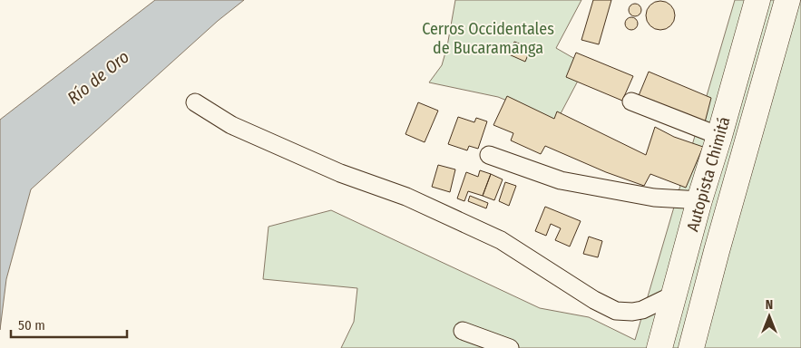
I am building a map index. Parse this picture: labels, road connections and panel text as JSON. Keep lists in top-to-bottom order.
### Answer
{
  "streets": {
    "highway": ["Autopista Chimitá"]
  },
  "water": ["Río de Oro"],
  "parks": ["Cerros Occidentales de Bucaramanga"],
  "scale_bar": "50 m",
  "north": "top"
}
